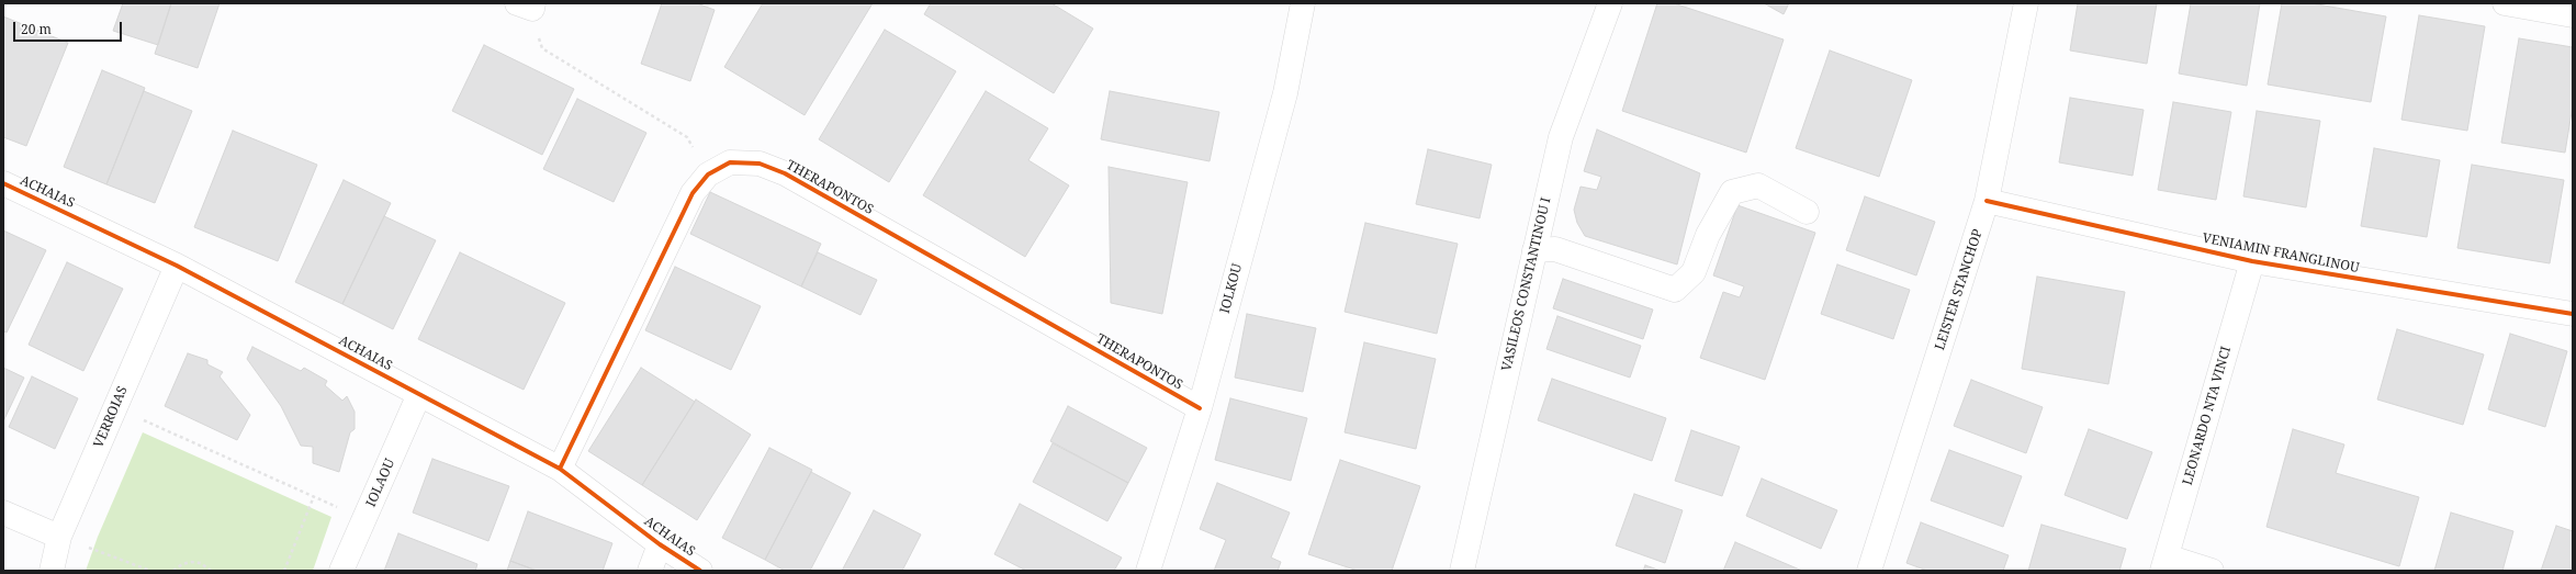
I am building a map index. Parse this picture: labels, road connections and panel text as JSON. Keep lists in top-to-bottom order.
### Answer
{
  "streets": {
    "street": [
      "THERAPONTOS",
      "ACHAIAS",
      "VENIAMIN FRANGLINOU",
      "VASILEOS CONSTANTINOU I",
      "IOLKOU",
      "LEISTER STANCHOP",
      "LEONARDO NTA VINCI",
      "VERROIAS",
      "IOLAOU"
    ]
  },
  "crossings": [
    ["THERAPONTOS", "ACHAIAS"],
    ["THERAPONTOS", "IOLKOU"],
    ["ACHAIAS", "VERROIAS"],
    ["ACHAIAS", "IOLAOU"],
    ["VENIAMIN FRANGLINOU", "LEISTER STANCHOP"],
    ["VENIAMIN FRANGLINOU", "LEONARDO NTA VINCI"]
  ],
  "scale_bar": "20 m"
}
